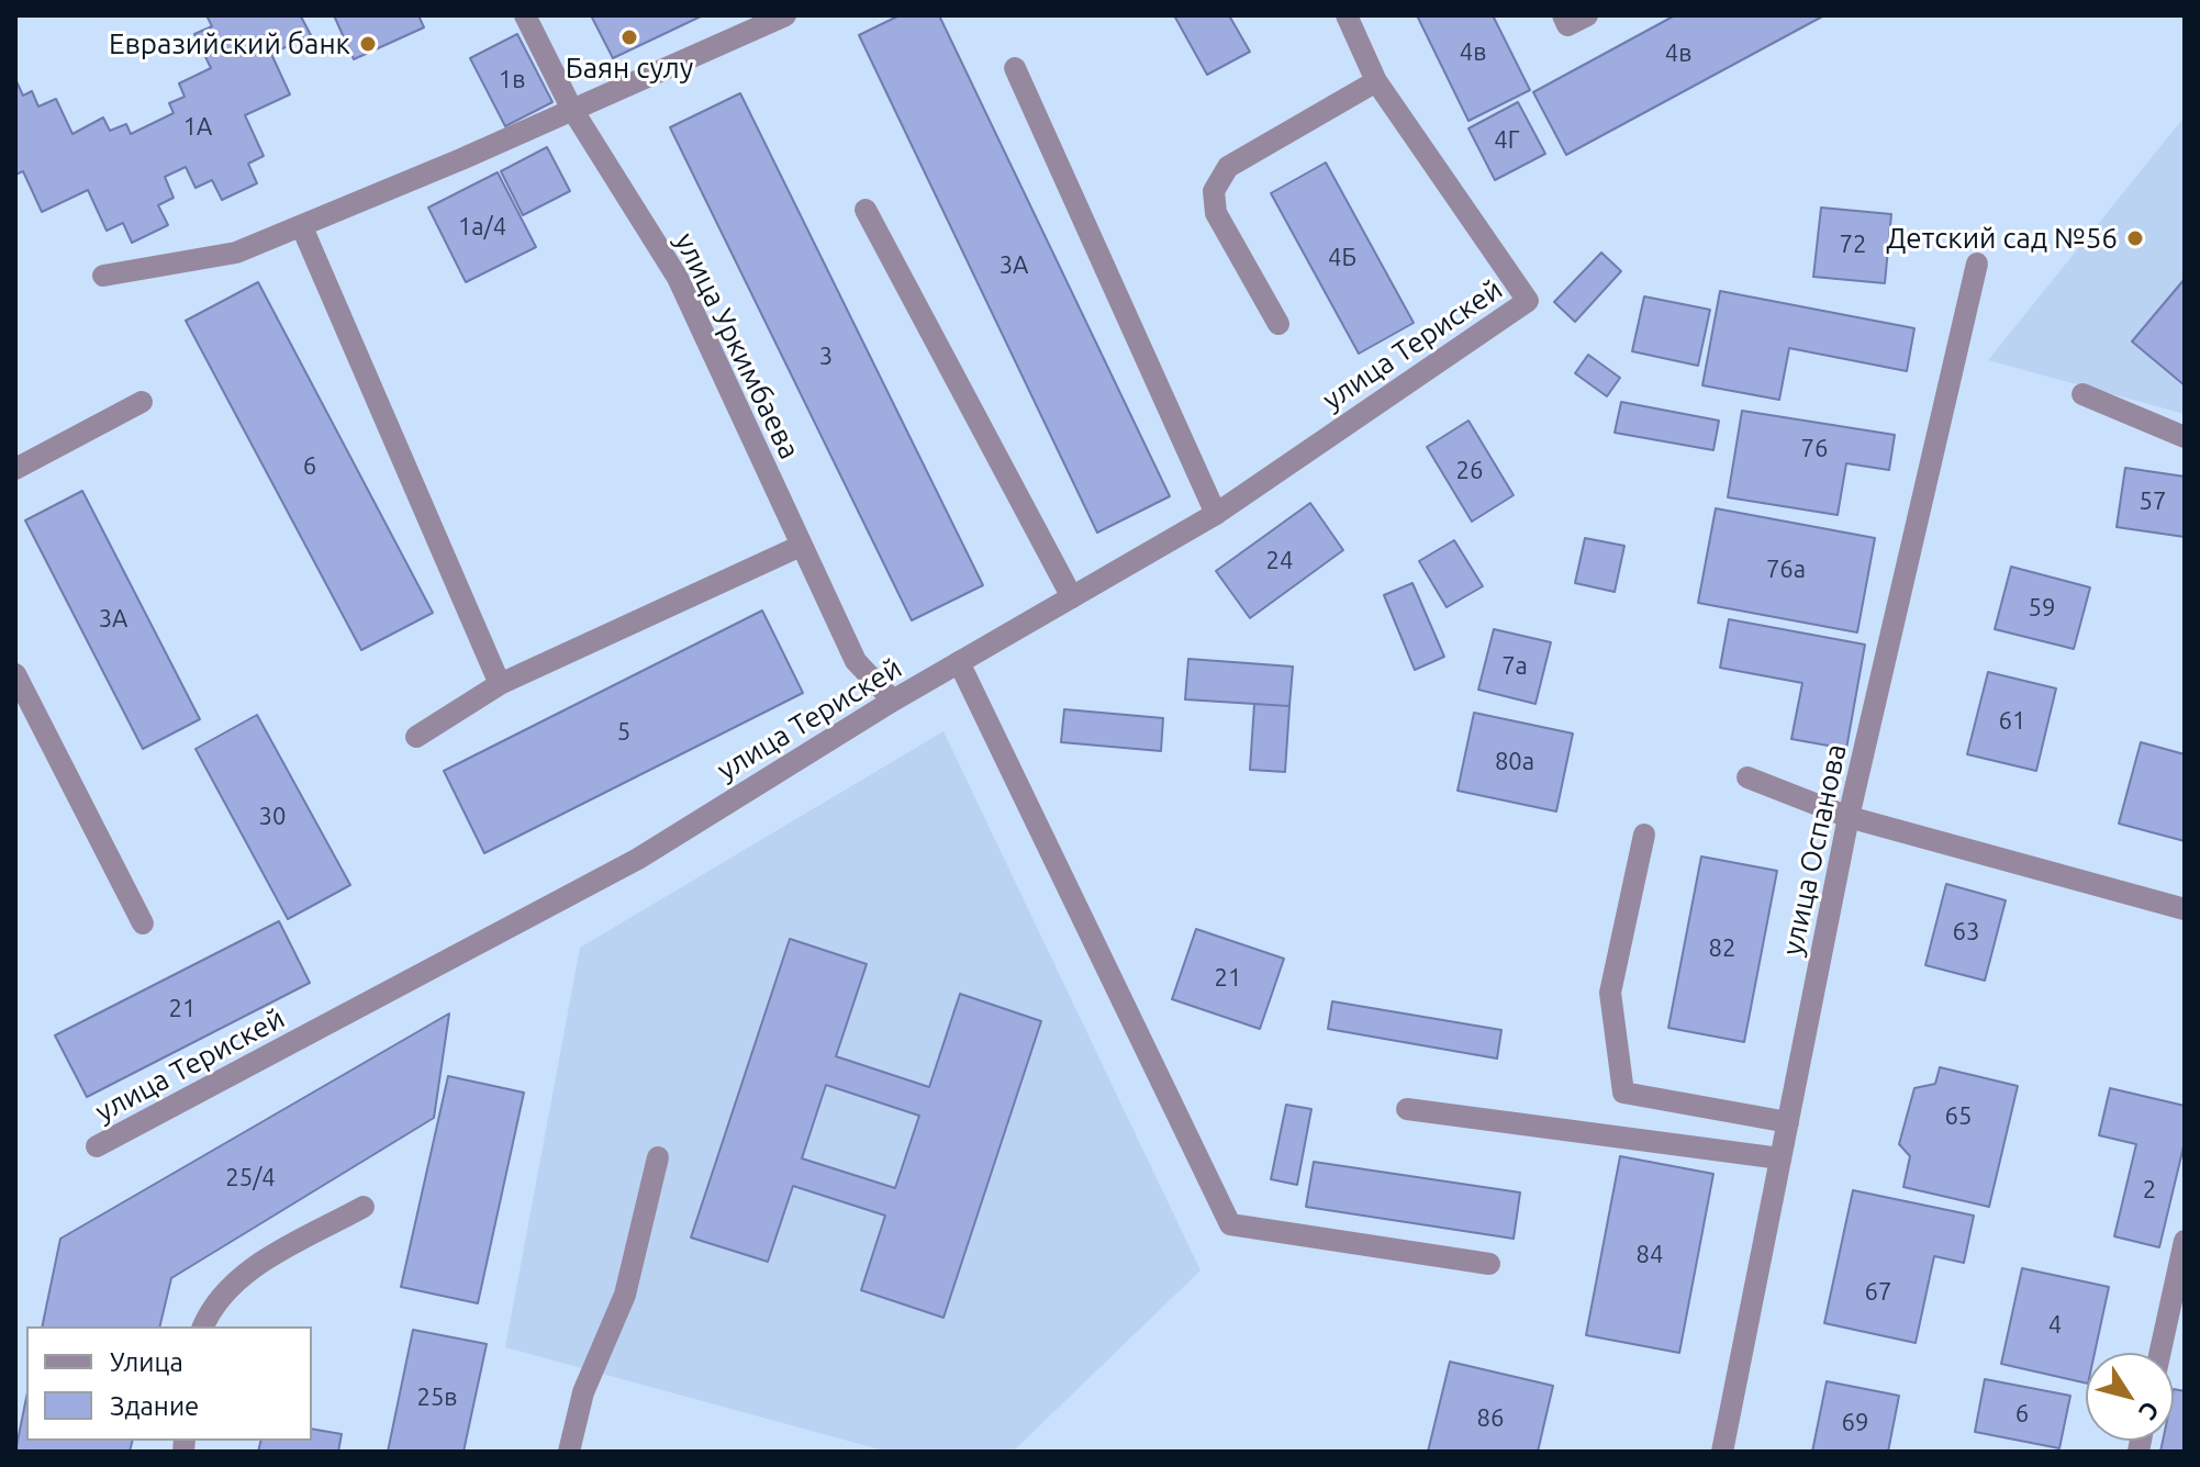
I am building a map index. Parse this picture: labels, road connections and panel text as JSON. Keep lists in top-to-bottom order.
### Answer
{
  "streets": {
    "street": ["улица Терискей", "улица Уркимбаева", "улица Оспанова"]
  },
  "crossings": [
    ["улица Терискей", "улица Уркимбаева"]
  ],
  "places": ["Баян сулу", "Евразийский банк", "Детский сад №56"],
  "house_numbers": [
    "4в",
    "4в",
    "1в",
    "1А",
    "4Г",
    "1а/4",
    "72",
    "4Б",
    "3А",
    "3",
    "76",
    "6",
    "26",
    "57",
    "24",
    "76а",
    "59",
    "3А",
    "7а",
    "61",
    "5",
    "80а",
    "30",
    "63",
    "82",
    "21",
    "21",
    "65",
    "25/4",
    "2",
    "84",
    "67",
    "4",
    "25в",
    "6",
    "86",
    "69"
  ],
  "legend": ["Улица", "Здание"],
  "north": "bottom right"
}
